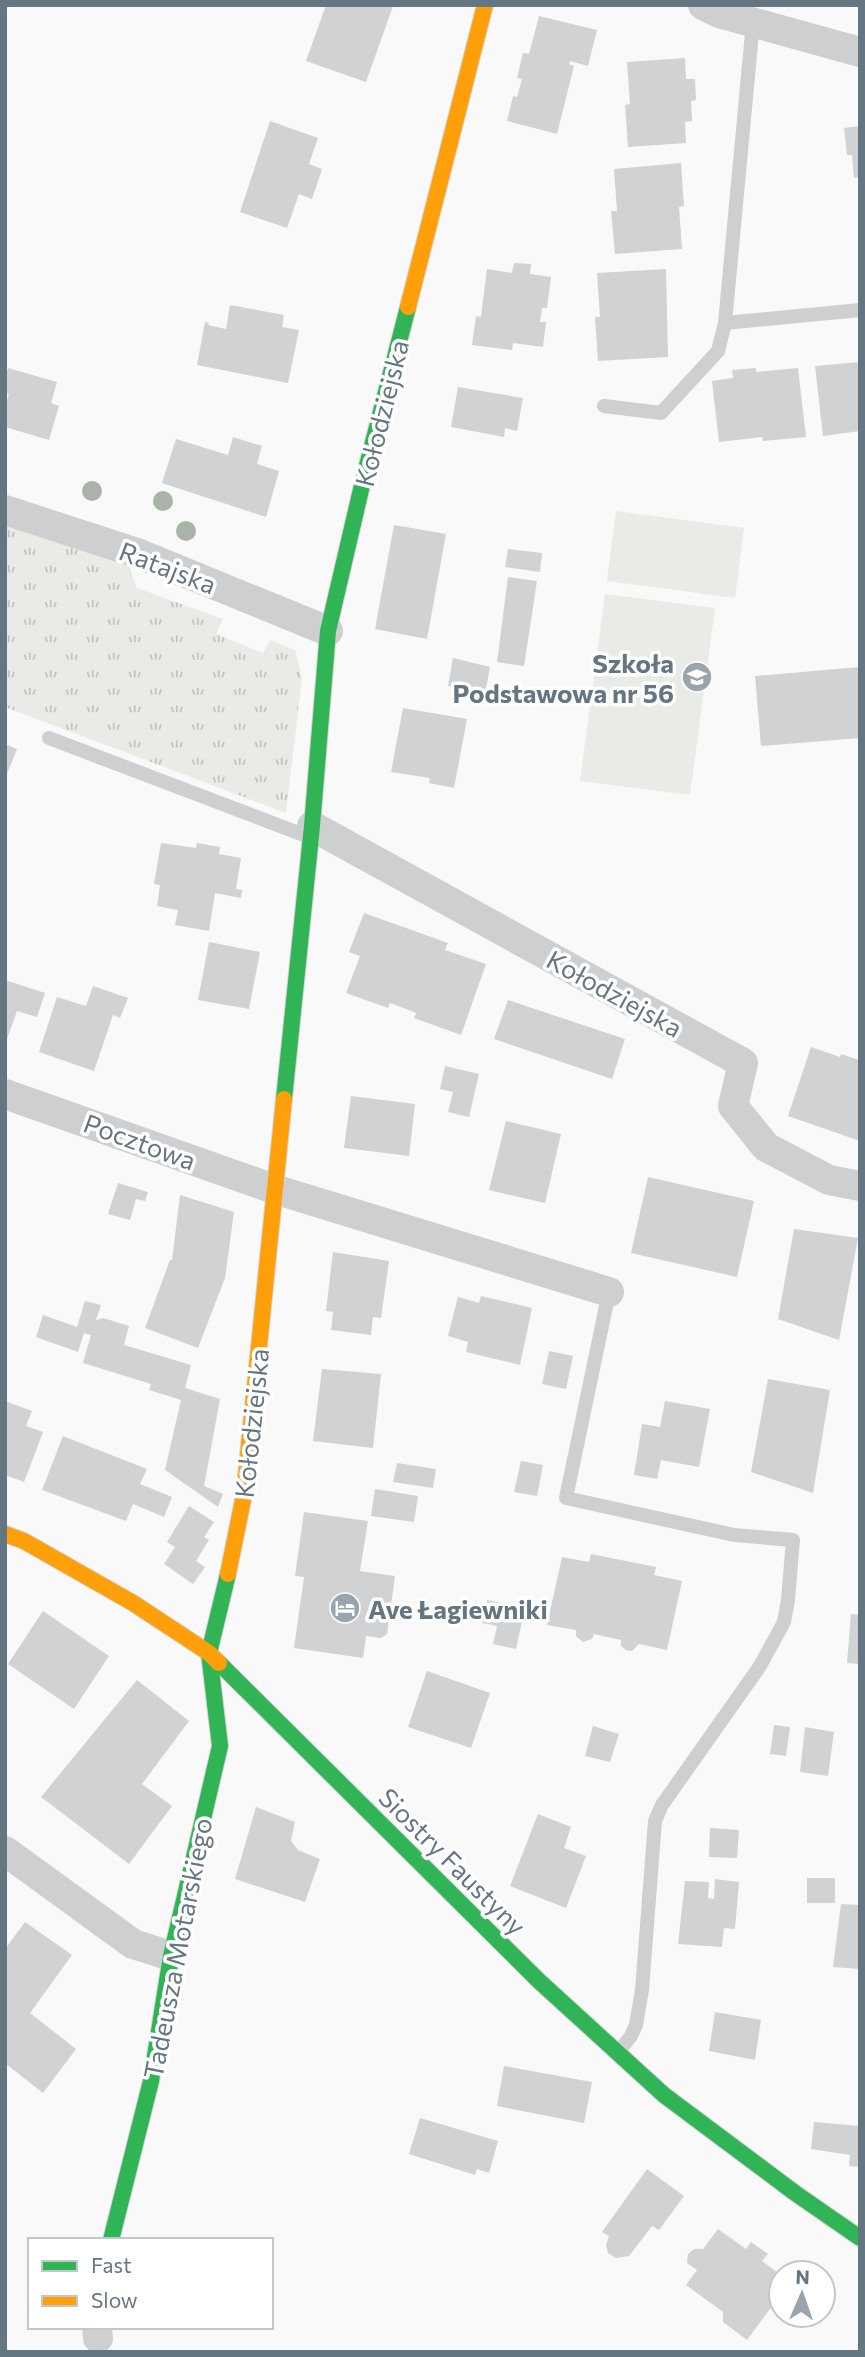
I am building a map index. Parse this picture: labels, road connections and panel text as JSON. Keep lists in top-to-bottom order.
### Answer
{
  "streets": {
    "street": [
      "Kołodziejska",
      "Ratajska",
      "Pocztowa",
      "Siostry Faustyny",
      "Tadeusza Motarskiego"
    ]
  },
  "crossings": [
    ["Kołodziejska", "Ratajska"],
    ["Kołodziejska", "Pocztowa"],
    ["Kołodziejska", "Siostry Faustyny"],
    ["Kołodziejska", "Tadeusza Motarskiego"],
    ["Siostry Faustyny", "Tadeusza Motarskiego"]
  ],
  "places": {
    "school or university": ["Szkoła Podstawowa nr 56"],
    "hotel": ["Ave Łagiewniki"]
  },
  "legend": ["Fast", "Slow"],
  "north": "top"
}
